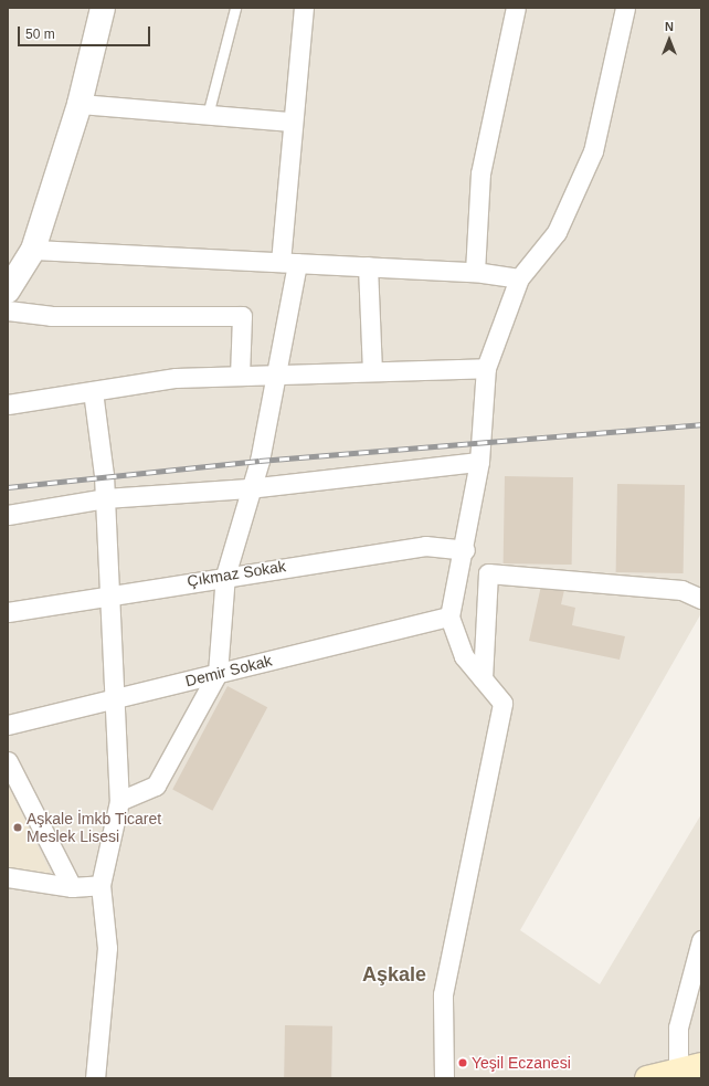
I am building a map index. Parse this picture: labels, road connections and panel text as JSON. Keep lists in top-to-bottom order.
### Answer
{
  "streets": {
    "street": ["Çıkmaz Sokak", "Demir Sokak"]
  },
  "districts": ["Aşkale"],
  "places": ["Aşkale İmkb Ticaret Meslek Lisesi", "Yeşil Eczanesi"],
  "scale_bar": "50 m",
  "north": "top"
}
